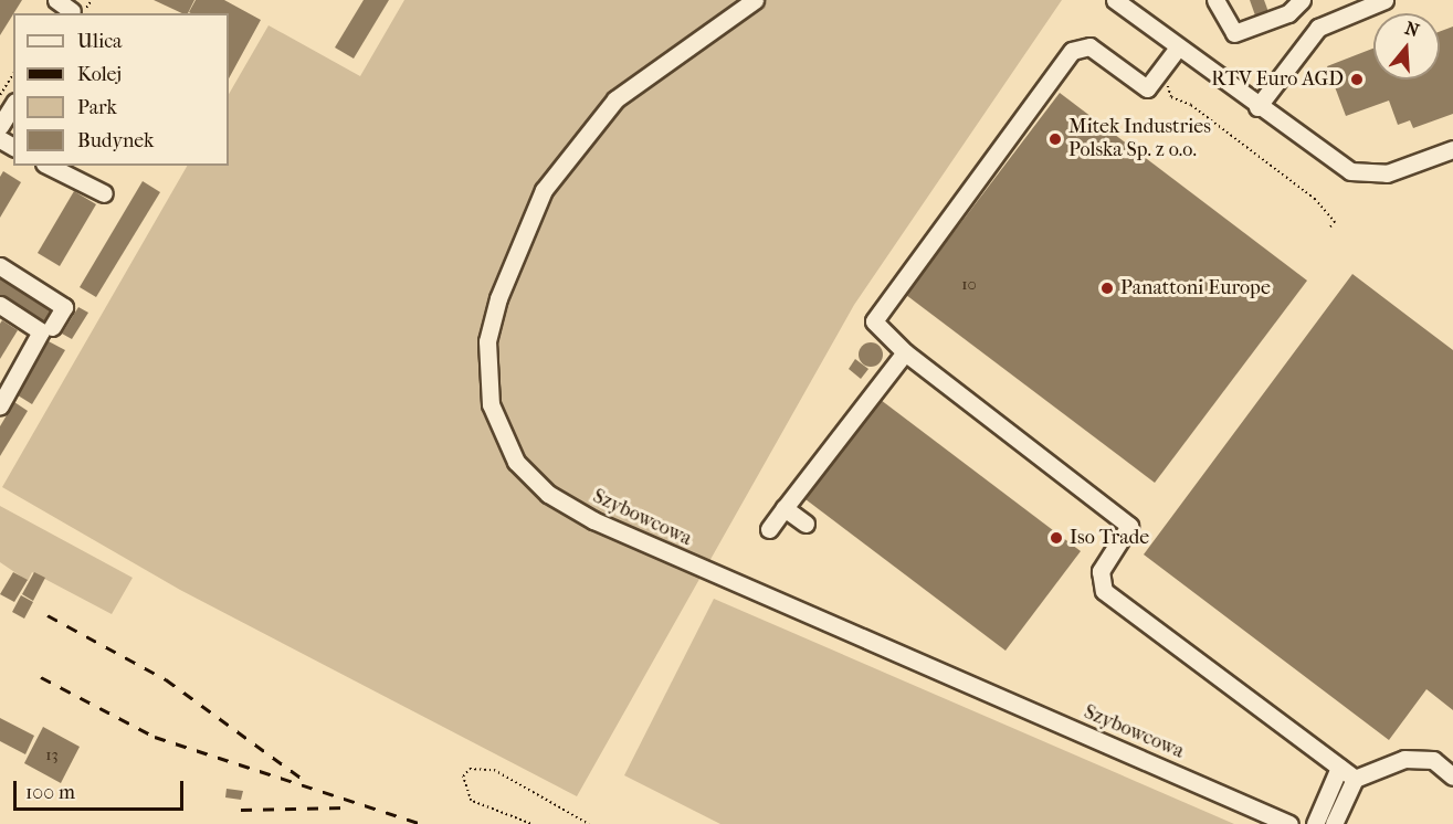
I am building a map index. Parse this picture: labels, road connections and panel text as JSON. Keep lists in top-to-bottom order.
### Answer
{
  "streets": {
    "street": ["Szybowcowa"]
  },
  "places": [
    "RTV Euro AGD",
    "Mitek Industries Polska Sp. z o.o.",
    "Panattoni Europe",
    "Iso Trade"
  ],
  "house_numbers": ["10", "13"],
  "legend": [
    "Ulica",
    "Kolej",
    "Park",
    "Budynek"
  ],
  "scale_bar": "100 m",
  "north": "top"
}
